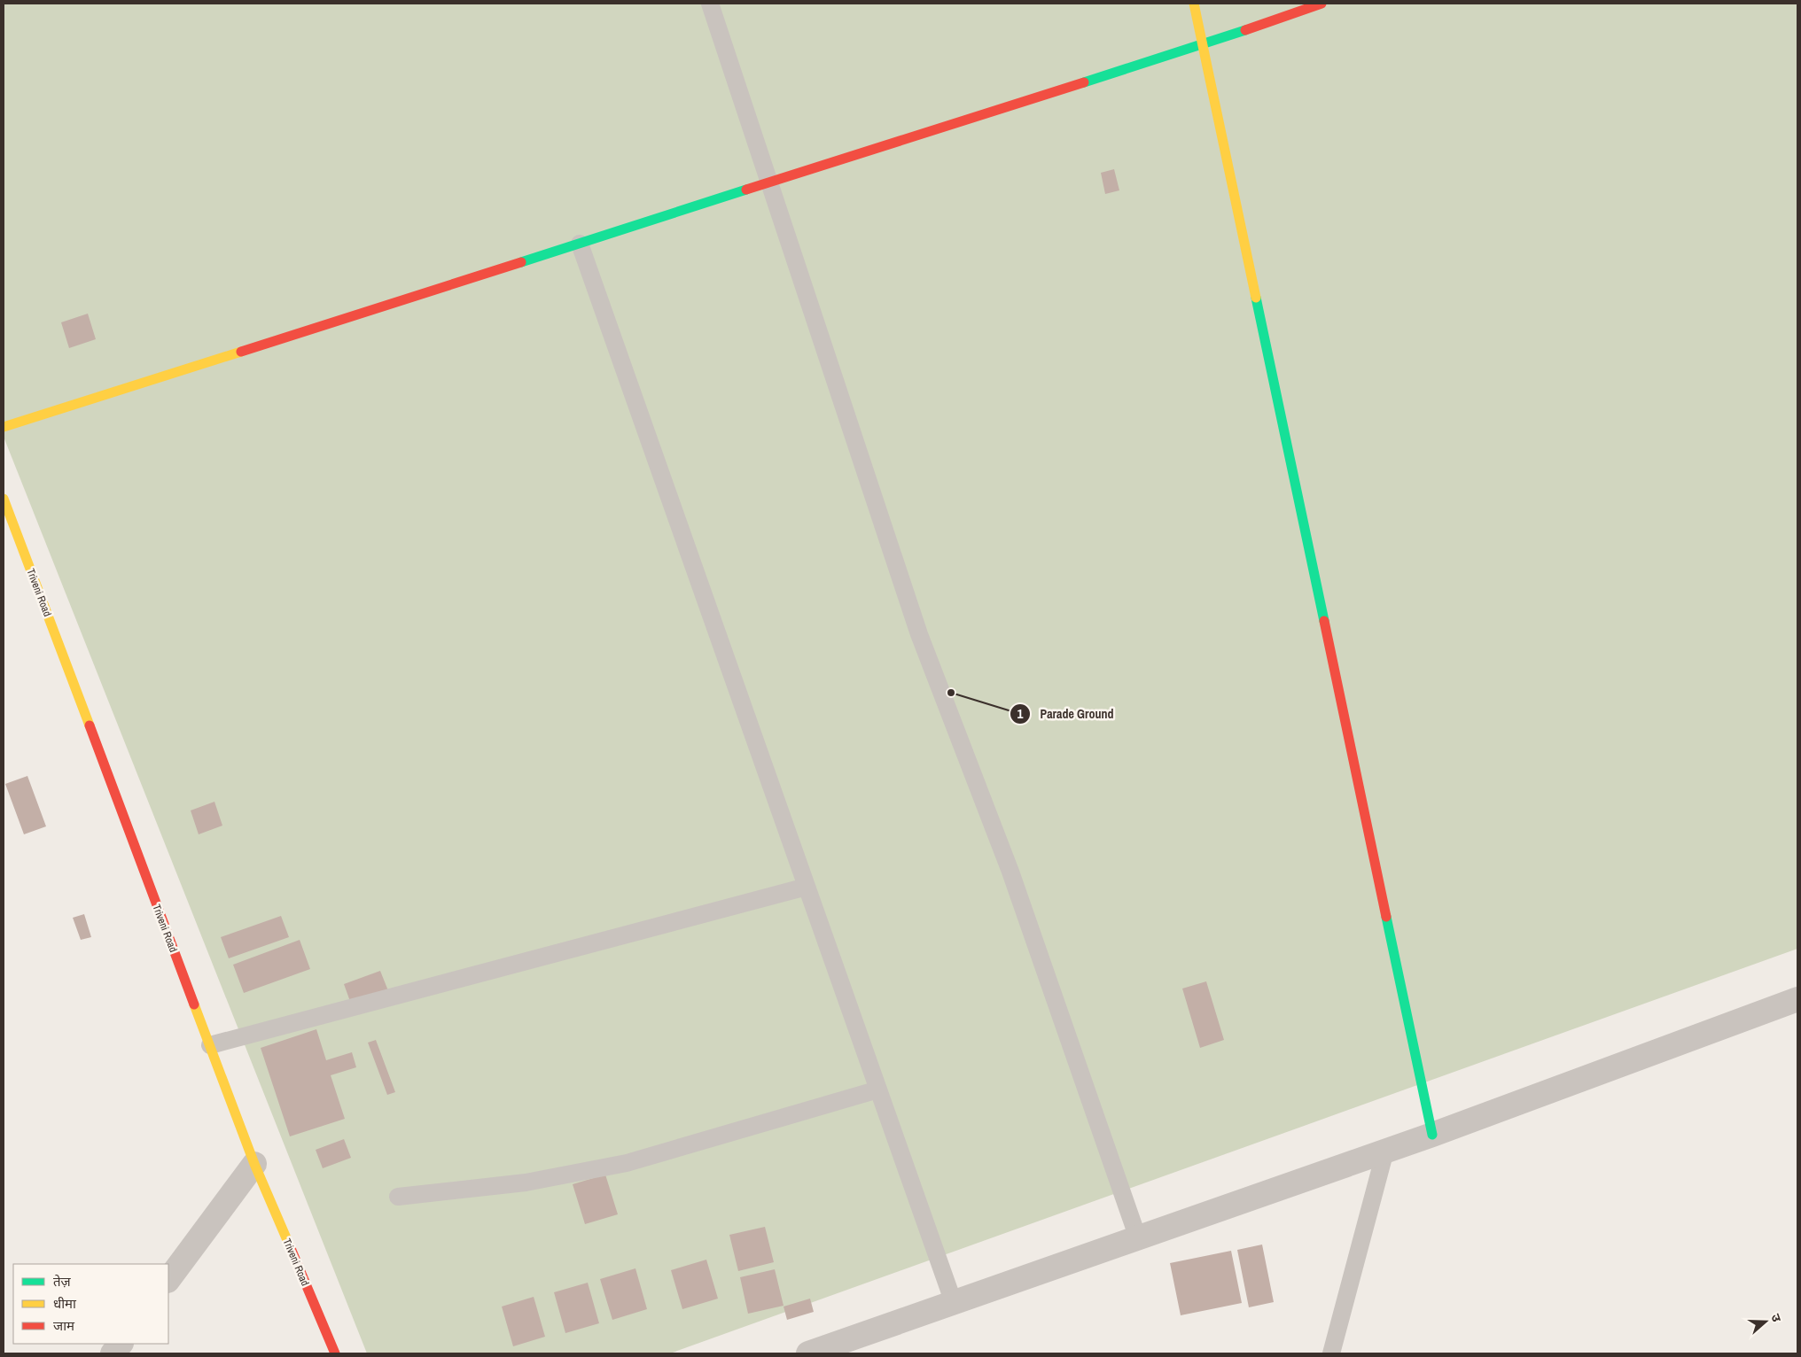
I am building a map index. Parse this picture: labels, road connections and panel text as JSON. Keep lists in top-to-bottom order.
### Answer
{
  "streets": {
    "street": ["Triveni Road"]
  },
  "places": ["Parade Ground"],
  "legend": ["तेज़", "धीमा", "जाम"],
  "north": "right"
}
